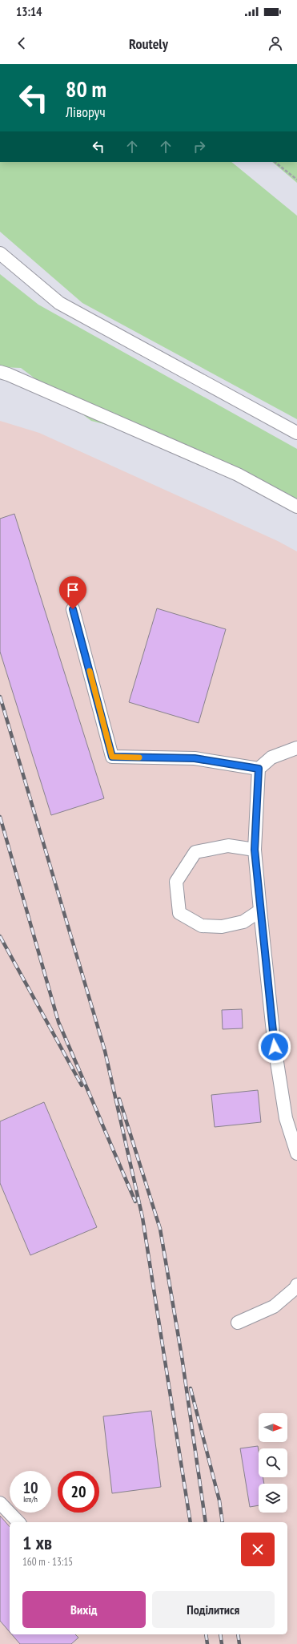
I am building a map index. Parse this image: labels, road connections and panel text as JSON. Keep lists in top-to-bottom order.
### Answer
{
  "north": "right",
  "page": {
    "status": "13:14",
    "header": "Routely",
    "turn": ["80 m", "Ліворуч"],
    "speed": "10 km/h",
    "limit": "20",
    "heading": ["1 хв", "160 m · 13:15"],
    "buttons": ["Вихід", "Поділитися"]
  }
}
